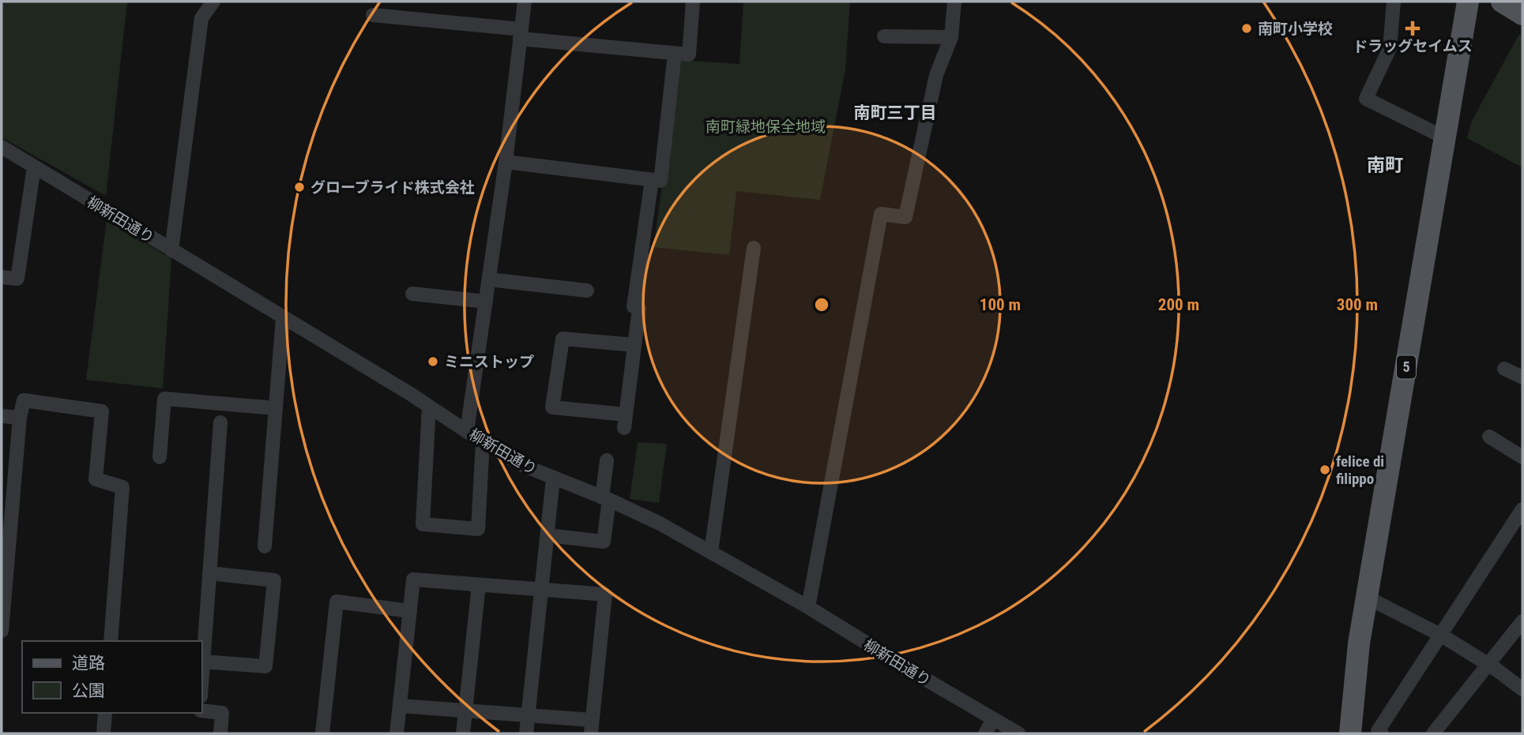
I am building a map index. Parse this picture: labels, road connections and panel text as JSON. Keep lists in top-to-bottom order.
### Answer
{
  "streets": {
    "main road": ["5"],
    "street": ["柳新田通り"]
  },
  "districts": ["南町三丁目", "南町"],
  "parks": ["南町緑地保全地域"],
  "places": {
    "other": [
      "南町小学校",
      "グローブライド株式会社",
      "ミニストップ",
      "felice di filippo"
    ],
    "health": ["ドラッグセイムス"]
  },
  "legend": ["道路", "公園"],
  "rings": ["100 m", "200 m", "300 m"]
}
